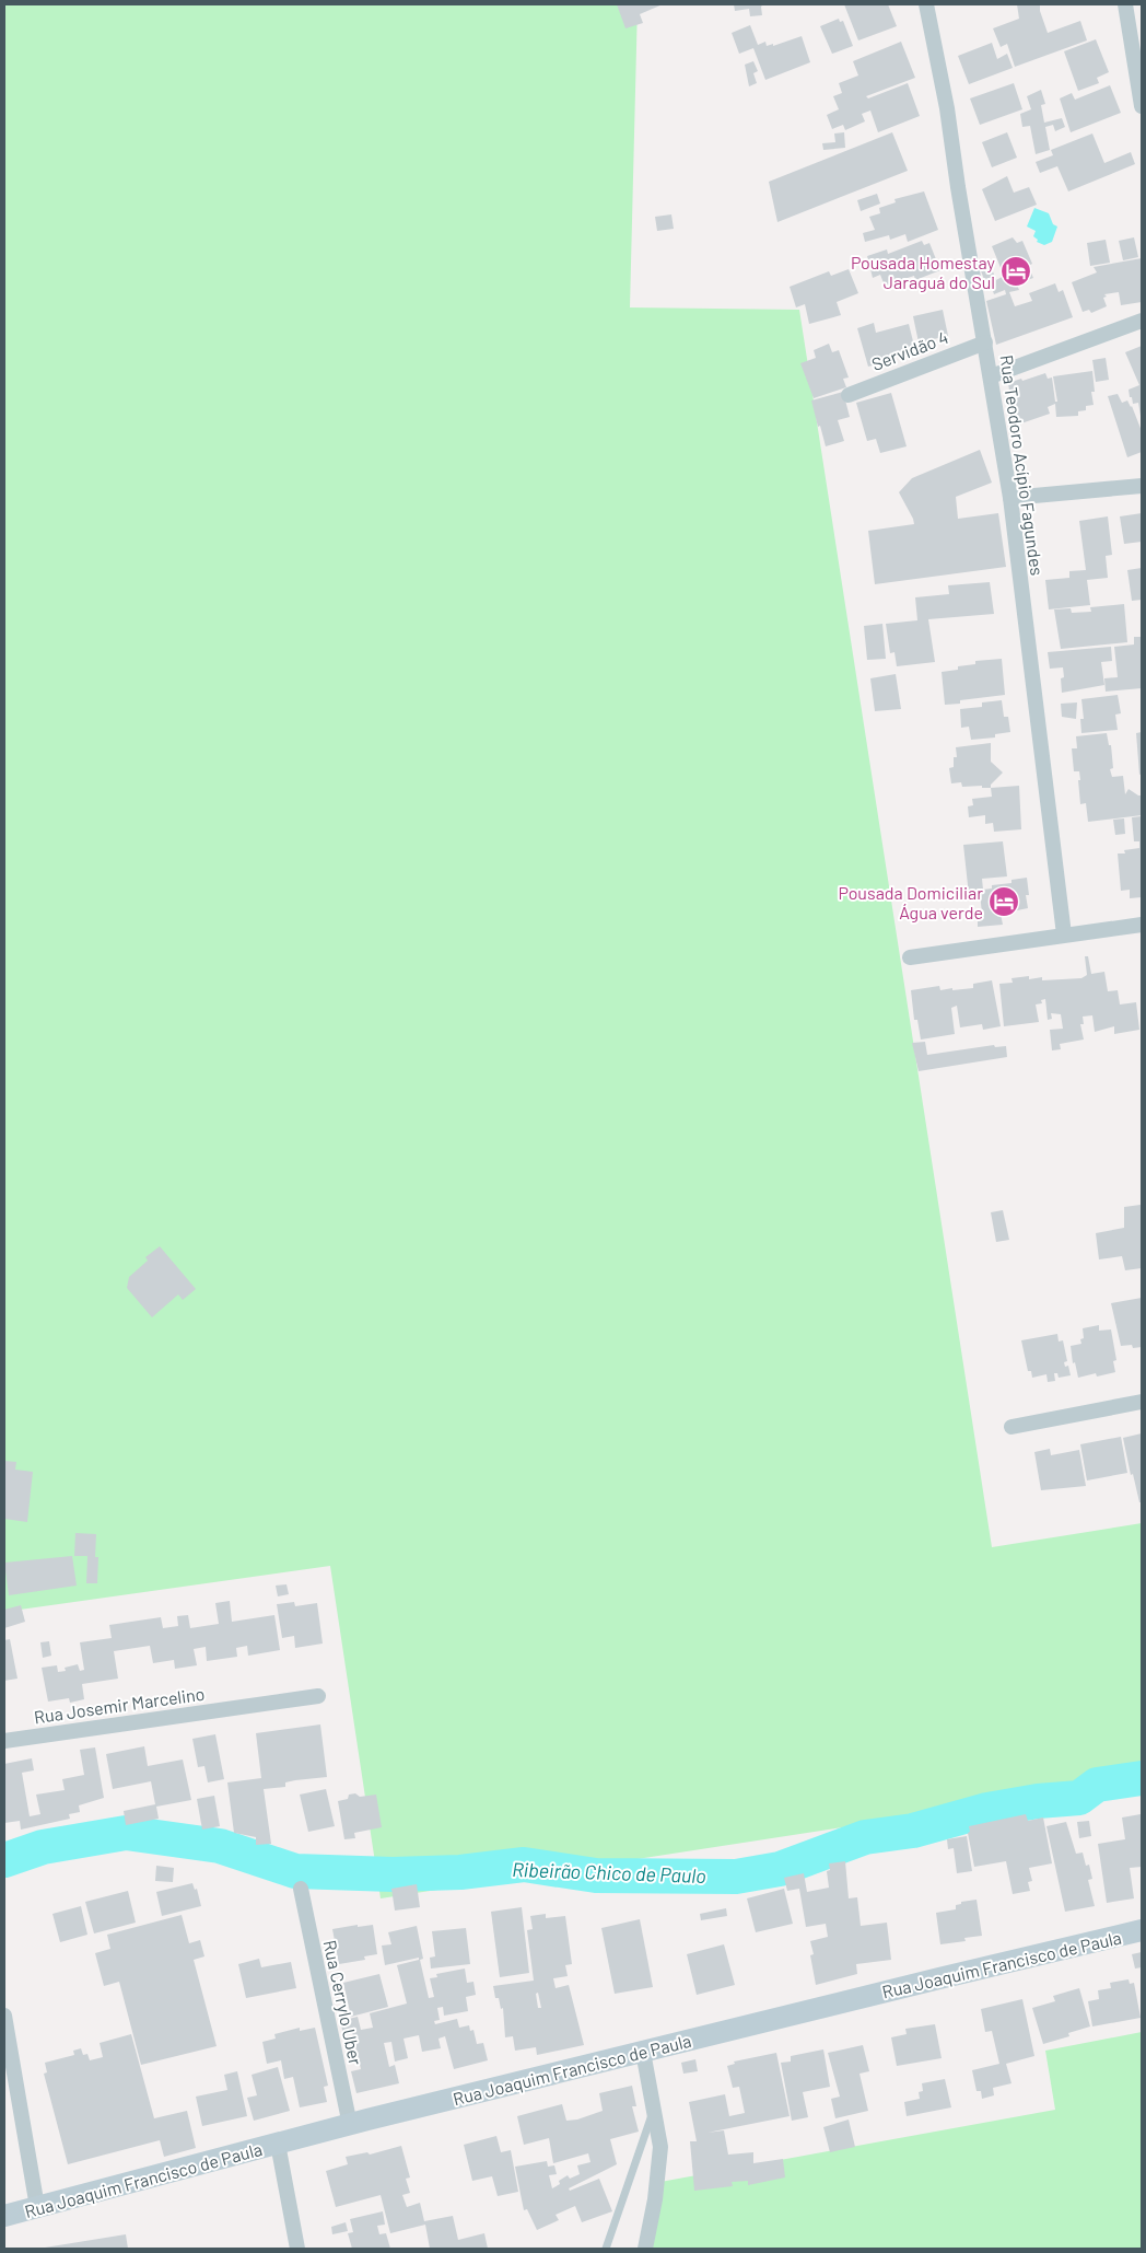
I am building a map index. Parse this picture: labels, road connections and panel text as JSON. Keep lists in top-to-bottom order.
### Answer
{
  "streets": {
    "main road": ["Rua Joaquim Francisco de Paula"],
    "street": [
      "Servidão 4",
      "Rua Teodoro Acípio Fagundes",
      "Rua Josemir Marcelino",
      "Rua Cerrylo Uber"
    ]
  },
  "crossings": [
    ["Servidão 4", "Rua Teodoro Acípio Fagundes"],
    ["Rua Joaquim Francisco de Paula", "Rua Cerrylo Uber"]
  ],
  "water": ["Ribeirão Chico de Paulo"],
  "places": {
    "hotel": ["Pousada Homestay Jaraguá do Sul", "Pousada Domiciliar Água verde"]
  }
}
